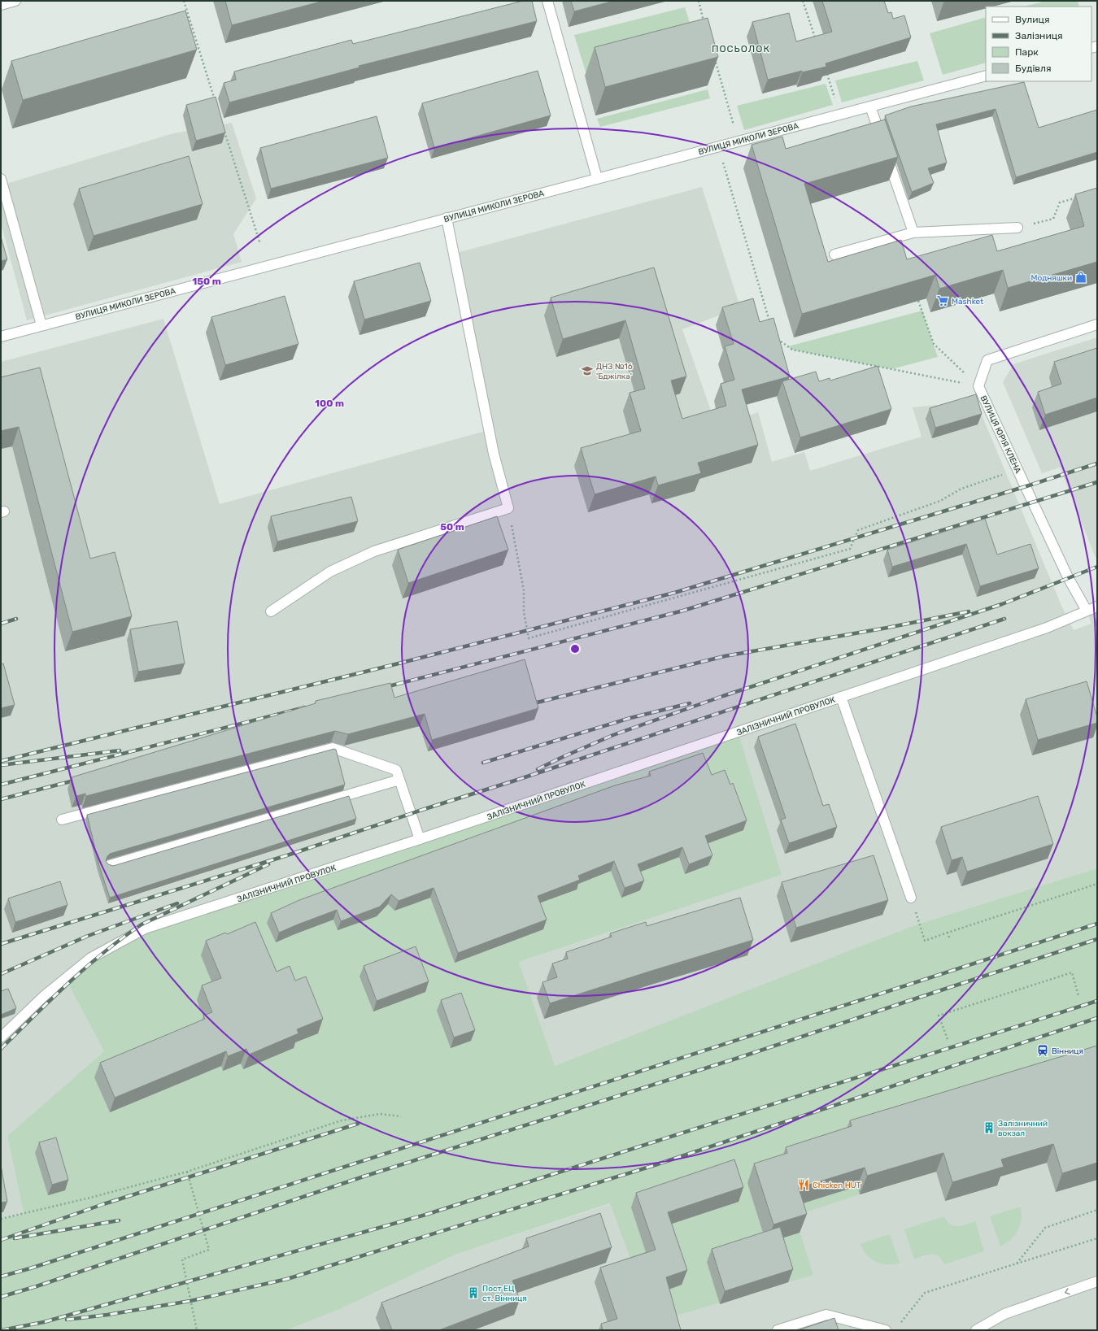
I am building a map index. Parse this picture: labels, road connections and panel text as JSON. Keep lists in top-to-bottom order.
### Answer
{
  "streets": {
    "street": ["ВУЛИЦЯ МИКОЛИ ЗЕРОВА", "ВУЛИЦЯ ЮРІЯ КЛЕНА", "ЗАЛІЗНИЧНИЙ ПРОВУЛОК"]
  },
  "crossings": [
    ["ВУЛИЦЯ ЮРІЯ КЛЕНА", "ЗАЛІЗНИЧНИЙ ПРОВУЛОК"]
  ],
  "districts": ["ПОСЬОЛОК"],
  "places": {
    "shop": ["Модняшки"],
    "supermarket": ["Màshket"],
    "school or university": ["ДНЗ №16 'Бджілка'"],
    "station": ["Вінниця"],
    "building": ["Залізничний вокзал", "Пост ЕЦ ст. Вінниця"],
    "restaurant": ["Chicken HUT"]
  },
  "legend": [
    "Вулиця",
    "Залізниця",
    "Парк",
    "Будівля"
  ],
  "rings": ["150 m", "100 m", "50 m"]
}
